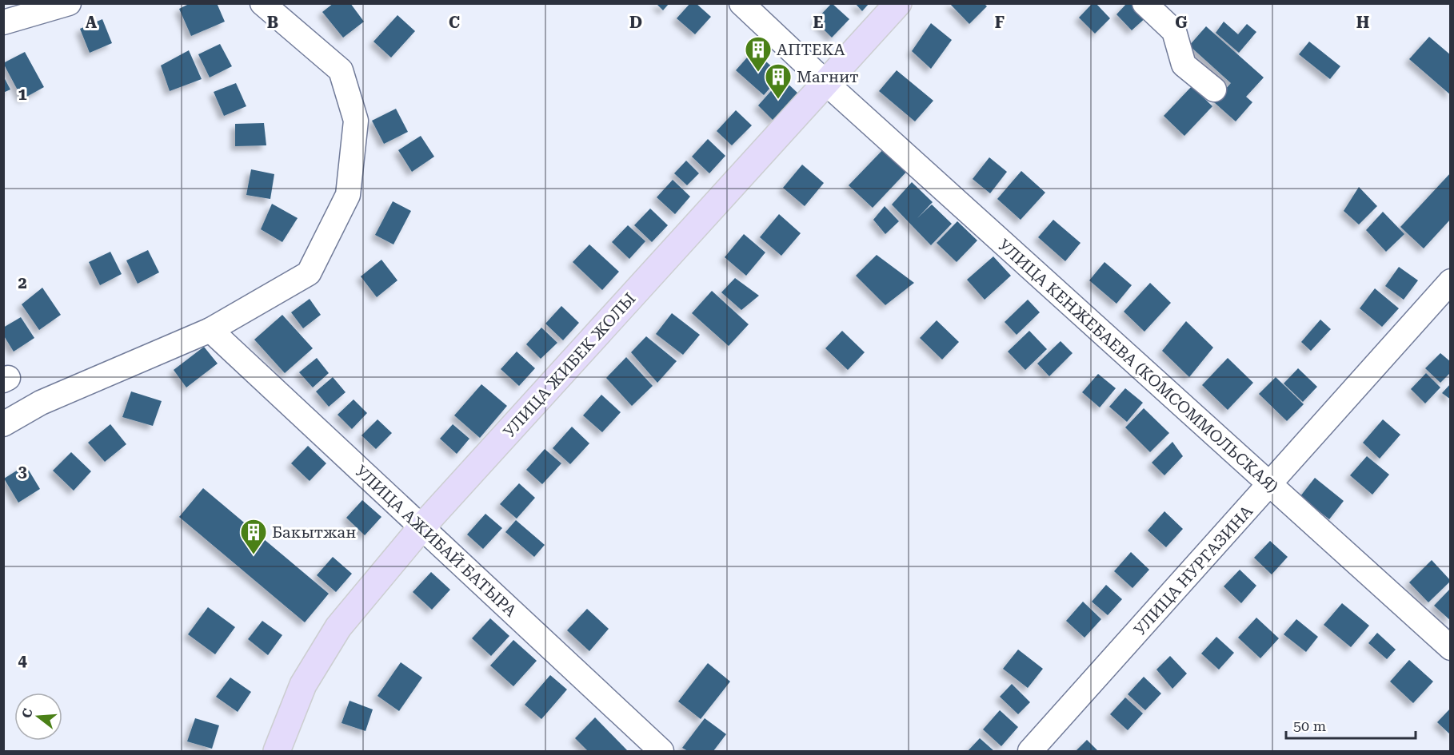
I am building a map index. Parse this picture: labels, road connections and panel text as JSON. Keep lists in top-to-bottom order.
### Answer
{
  "streets": {
    "main road": ["УЛИЦА ЖИБЕК ЖОЛЫ"],
    "street": ["УЛИЦА КЕНЖЕБАЕВА (КОМСОММОЛЬСКАЯ)", "УЛИЦА АЖИБАЙ БАТЫРА", "УЛИЦА НУРГАЗИНА"]
  },
  "crossings": [
    ["УЛИЦА ЖИБЕК ЖОЛЫ", "УЛИЦА КЕНЖЕБАЕВА (КОМСОММОЛЬСКАЯ)"],
    ["УЛИЦА ЖИБЕК ЖОЛЫ", "УЛИЦА АЖИБАЙ БАТЫРА"],
    ["УЛИЦА КЕНЖЕБАЕВА (КОМСОММОЛЬСКАЯ)", "УЛИЦА НУРГАЗИНА"]
  ],
  "places": {
    "building": ["АПТЕКА", "Магнит", "Бакытжан"]
  },
  "scale_bar": "50 m",
  "north": "left",
  "grid": {
    "columns": [
      "A",
      "B",
      "C",
      "D",
      "E",
      "F",
      "G",
      "H"
    ],
    "rows": [
      "1",
      "2",
      "3",
      "4"
    ]
  }
}
